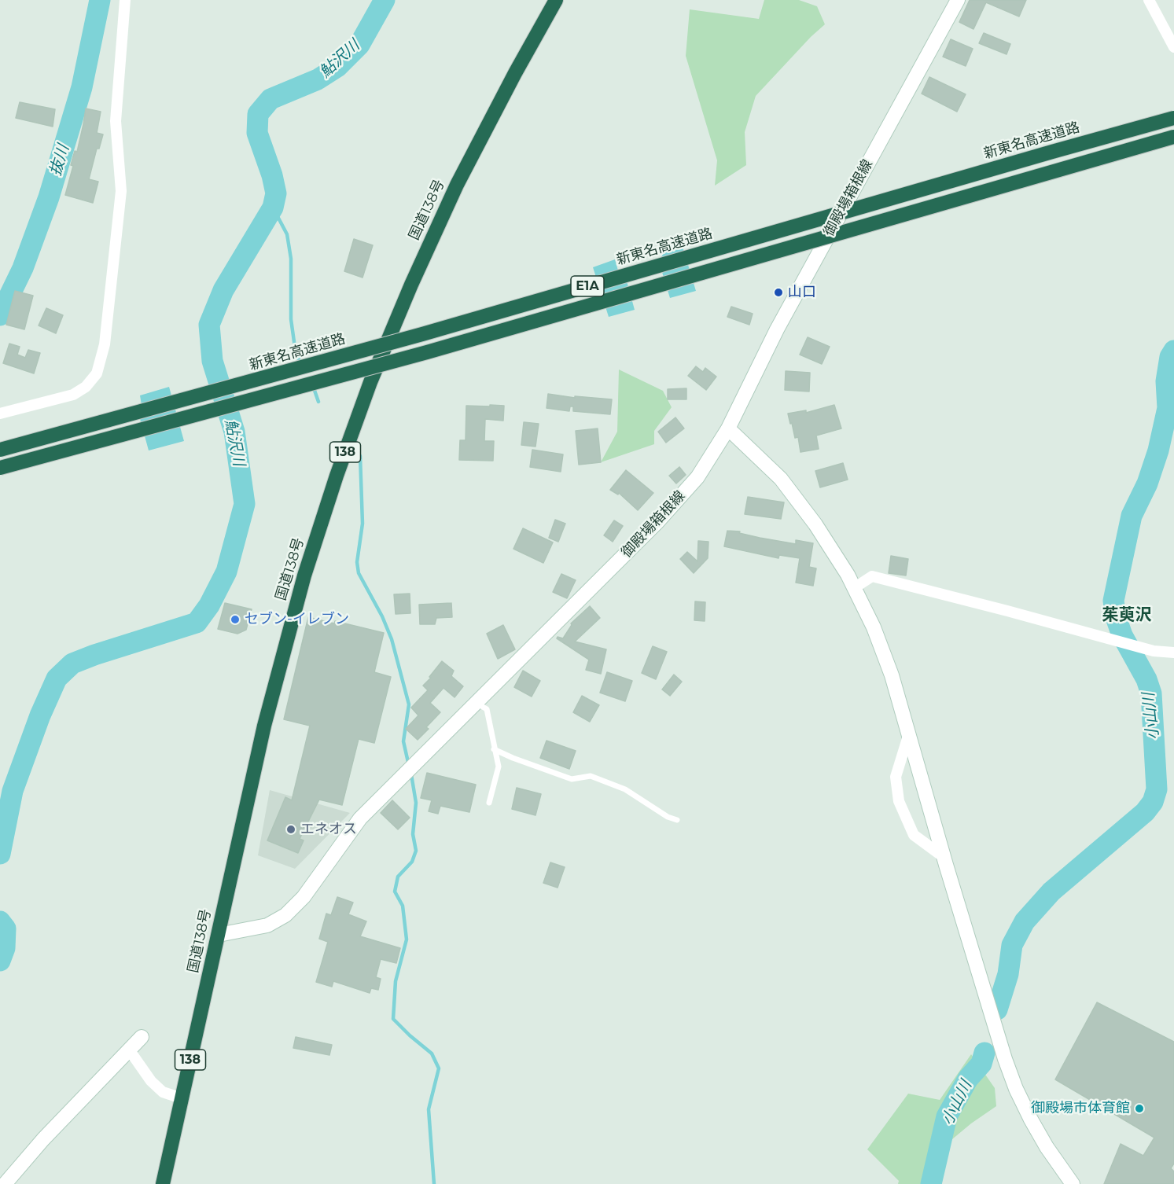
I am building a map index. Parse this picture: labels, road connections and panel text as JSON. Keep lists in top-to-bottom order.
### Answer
{
  "streets": {
    "highway": [
      "新東名高速道路",
      "国道138号",
      "E1A",
      "138"
    ],
    "main road": ["御殿場箱根線"]
  },
  "crossings": [
    ["御殿場箱根線", "国道138号"]
  ],
  "districts": ["茱萸沢"],
  "water": ["鮎沢川", "抜川", "小山川"],
  "places": [
    "山口",
    "セブン-イレブン",
    "エネオス",
    "御殿場市体育館"
  ]
}
